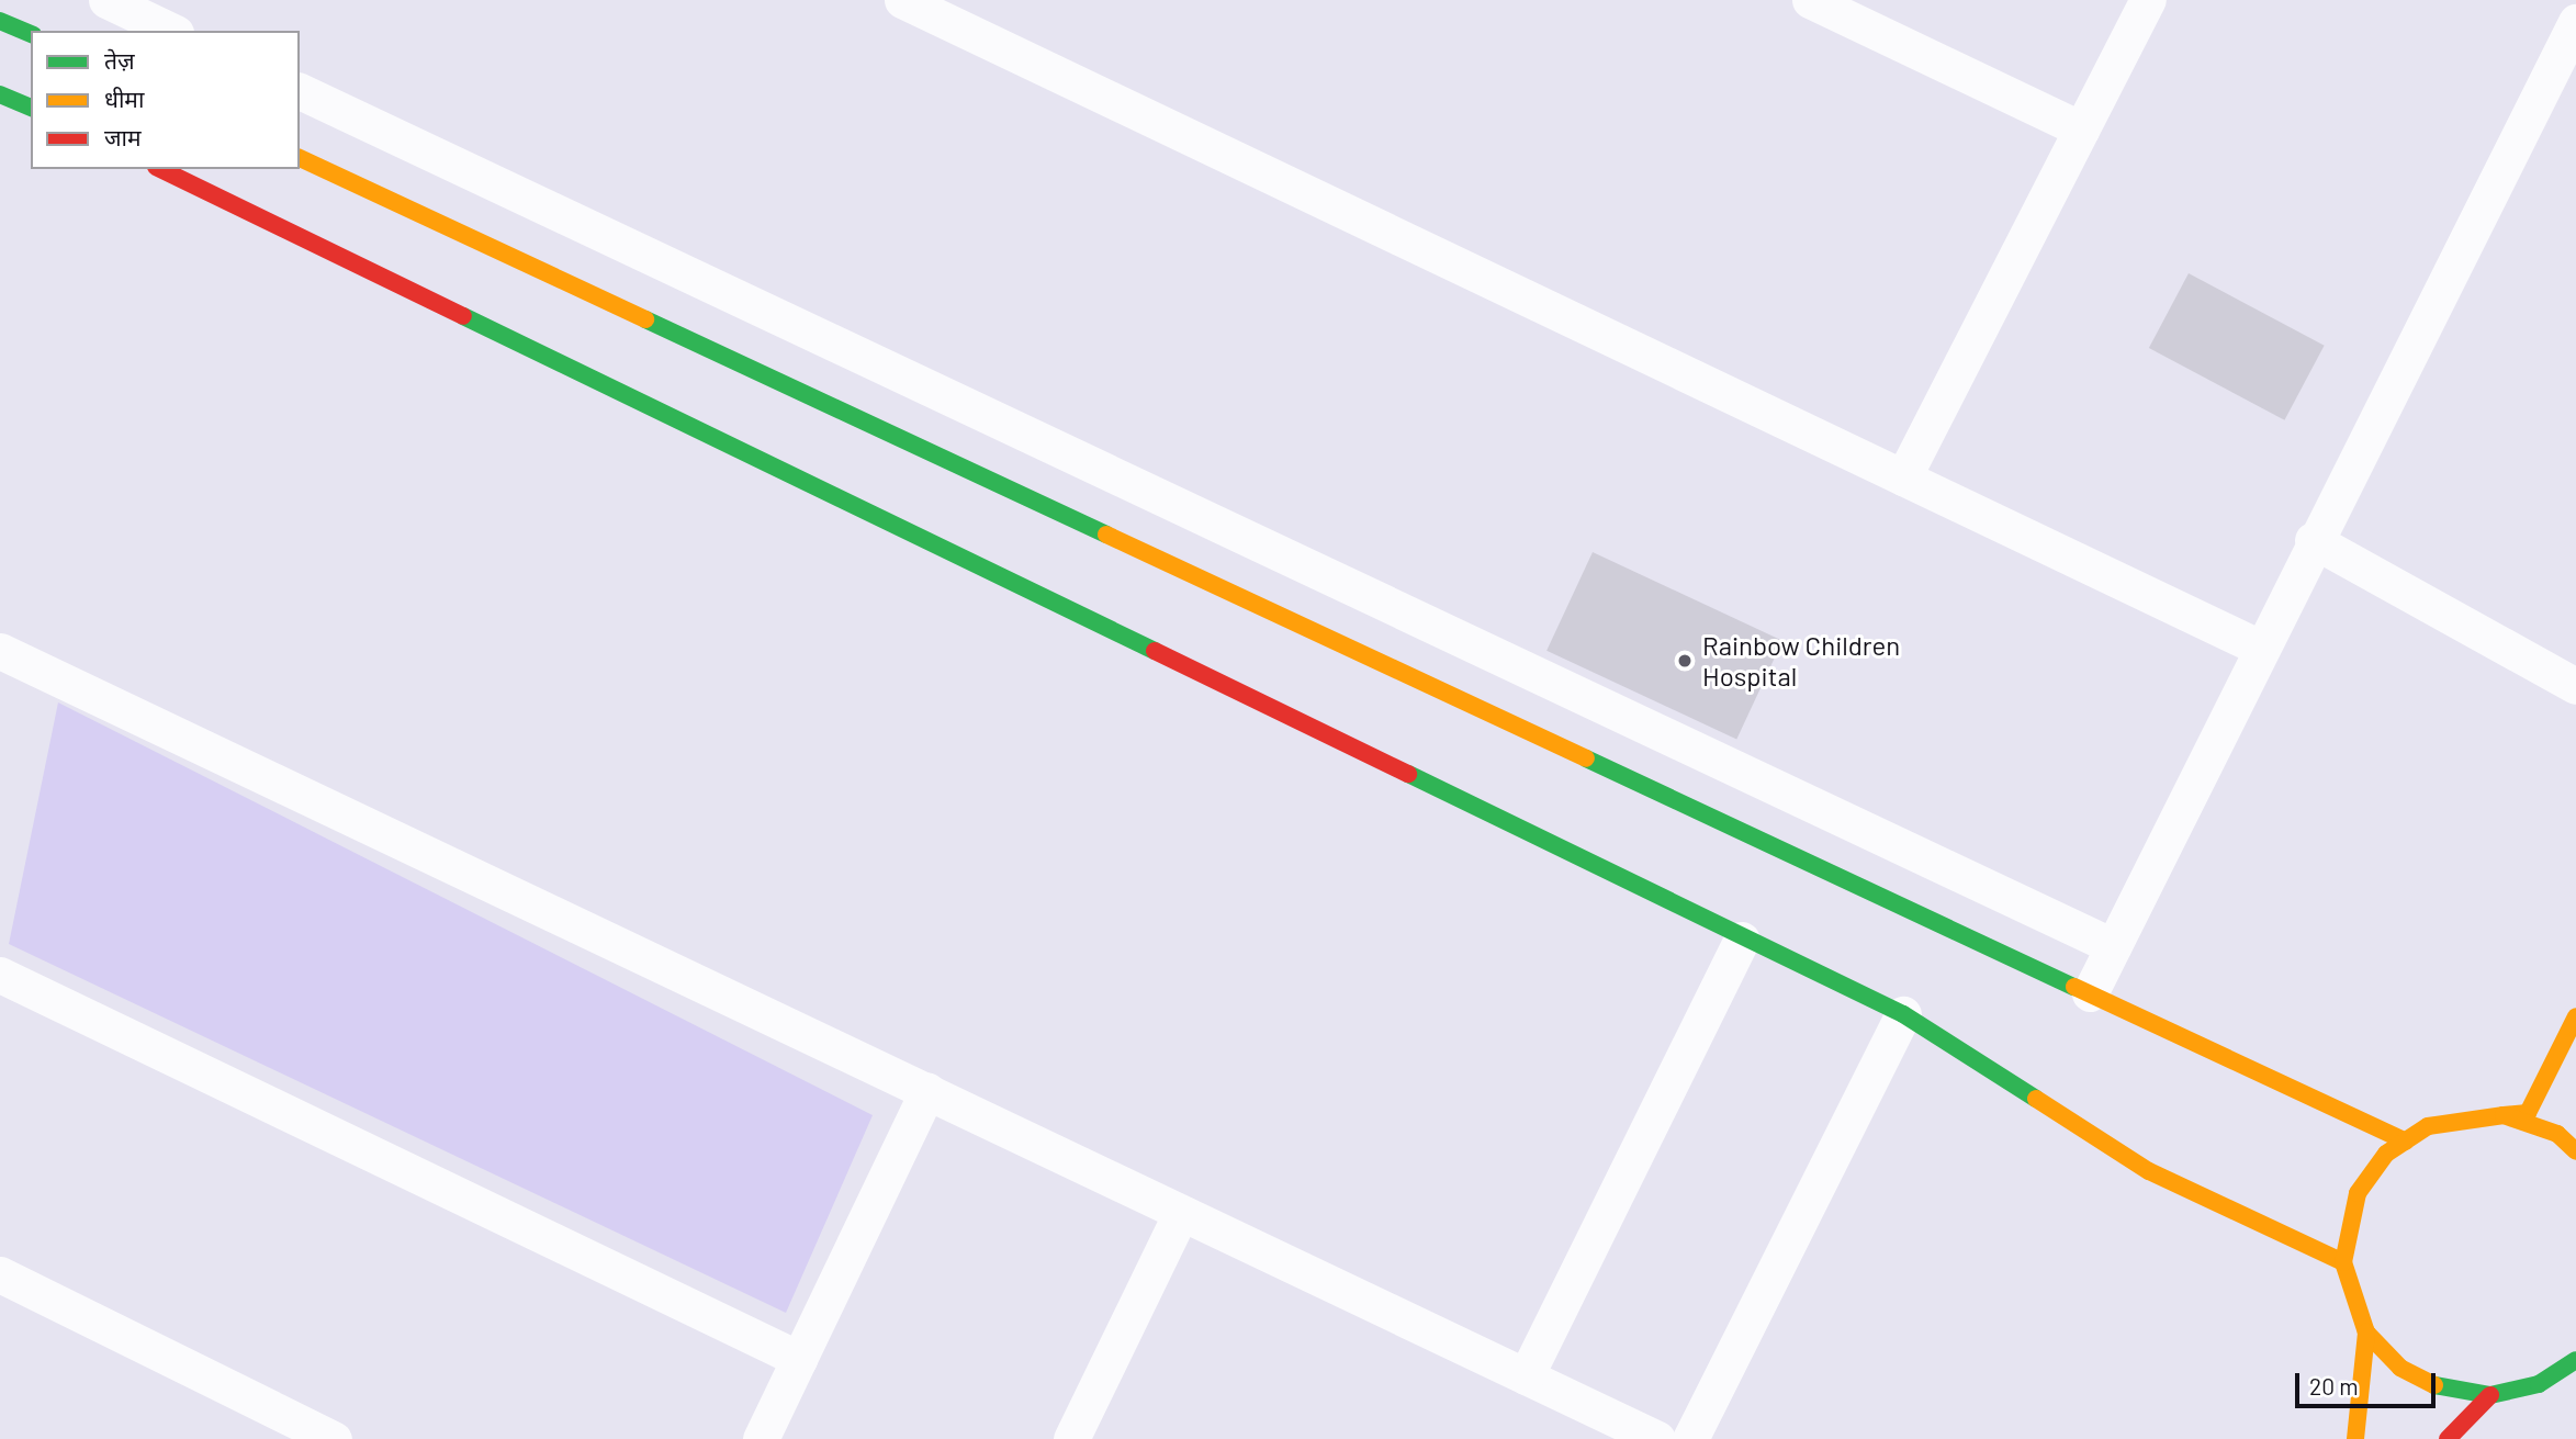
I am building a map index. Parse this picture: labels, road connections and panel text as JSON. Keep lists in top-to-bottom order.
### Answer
{
  "places": ["Rainbow Children Hospital"],
  "legend": ["तेज़", "धीमा", "जाम"],
  "scale_bar": "20 m"
}
